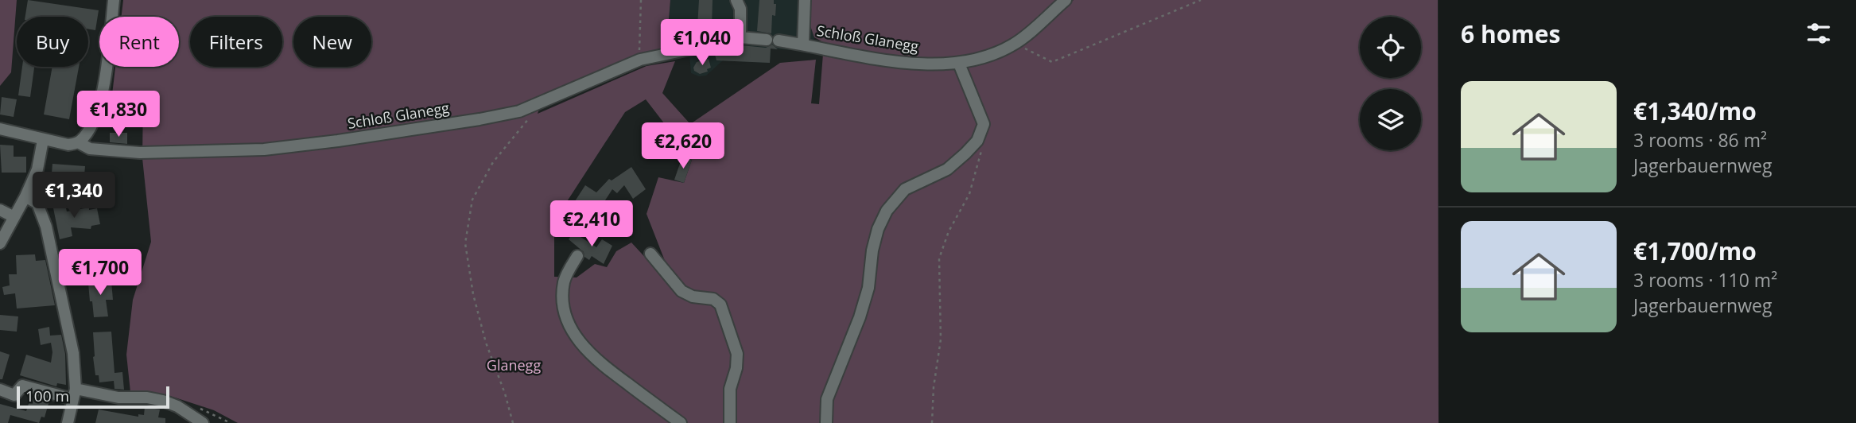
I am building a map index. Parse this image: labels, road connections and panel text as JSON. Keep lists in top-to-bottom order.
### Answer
{
  "streets": {
    "street": ["Schloß Glanegg"]
  },
  "parks": ["Glanegg"],
  "scale_bar": "100 m",
  "page": {
    "heading": "6 homes",
    "chip": [
      "Buy",
      "Rent",
      "Filters",
      "New"
    ],
    "price": [
      "€1,040",
      "€1,830",
      "€2,620",
      "€1,340",
      "€2,410",
      "€1,700"
    ],
    "list": [
      {
        "name": "€1,340/mo",
        "note": "3 rooms · 86 m² · Jagerbauernweg"
      },
      {
        "name": "€1,700/mo",
        "note": "3 rooms · 110 m² · Jagerbauernweg"
      }
    ],
    "scale": "100 m"
  }
}
